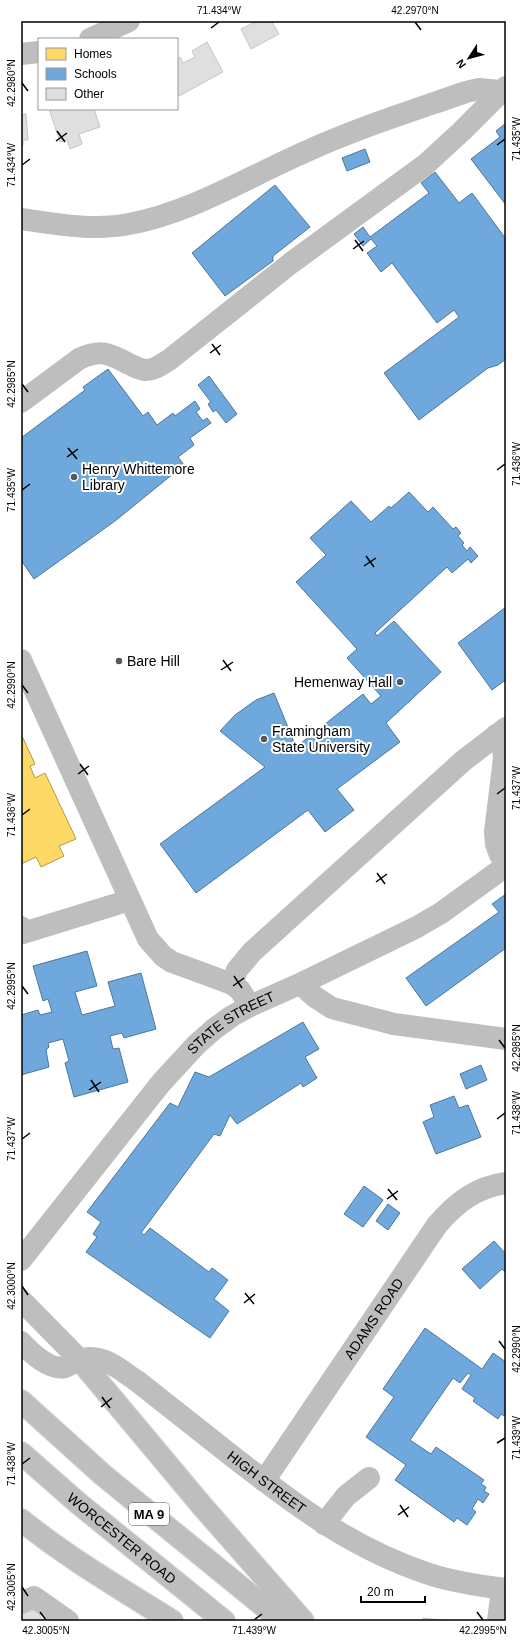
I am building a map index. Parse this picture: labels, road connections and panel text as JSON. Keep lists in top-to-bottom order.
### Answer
{
  "streets": {
    "main road": [
      "STATE STREET",
      "ADAMS ROAD",
      "HIGH STREET",
      "MA 9",
      "WORCESTER ROAD"
    ]
  },
  "crossings": [
    ["ADAMS ROAD", "HIGH STREET"]
  ],
  "places": [
    "Henry Whittemore Library",
    "Bare Hill",
    "Hemenway Hall",
    "Framingham State University"
  ],
  "legend": ["Homes", "Schools", "Other"],
  "scale_bar": "20 m",
  "north": "bottom left",
  "coordinates": [
    "71.434°W",
    "42.2970°N",
    "42.2980°N",
    "71.435°W",
    "42.2985°N",
    "71.436°W",
    "42.2990°N",
    "71.437°W",
    "42.2995°N",
    "71.438°W",
    "42.3000°N",
    "71.439°W",
    "42.3005°N"
  ]
}
